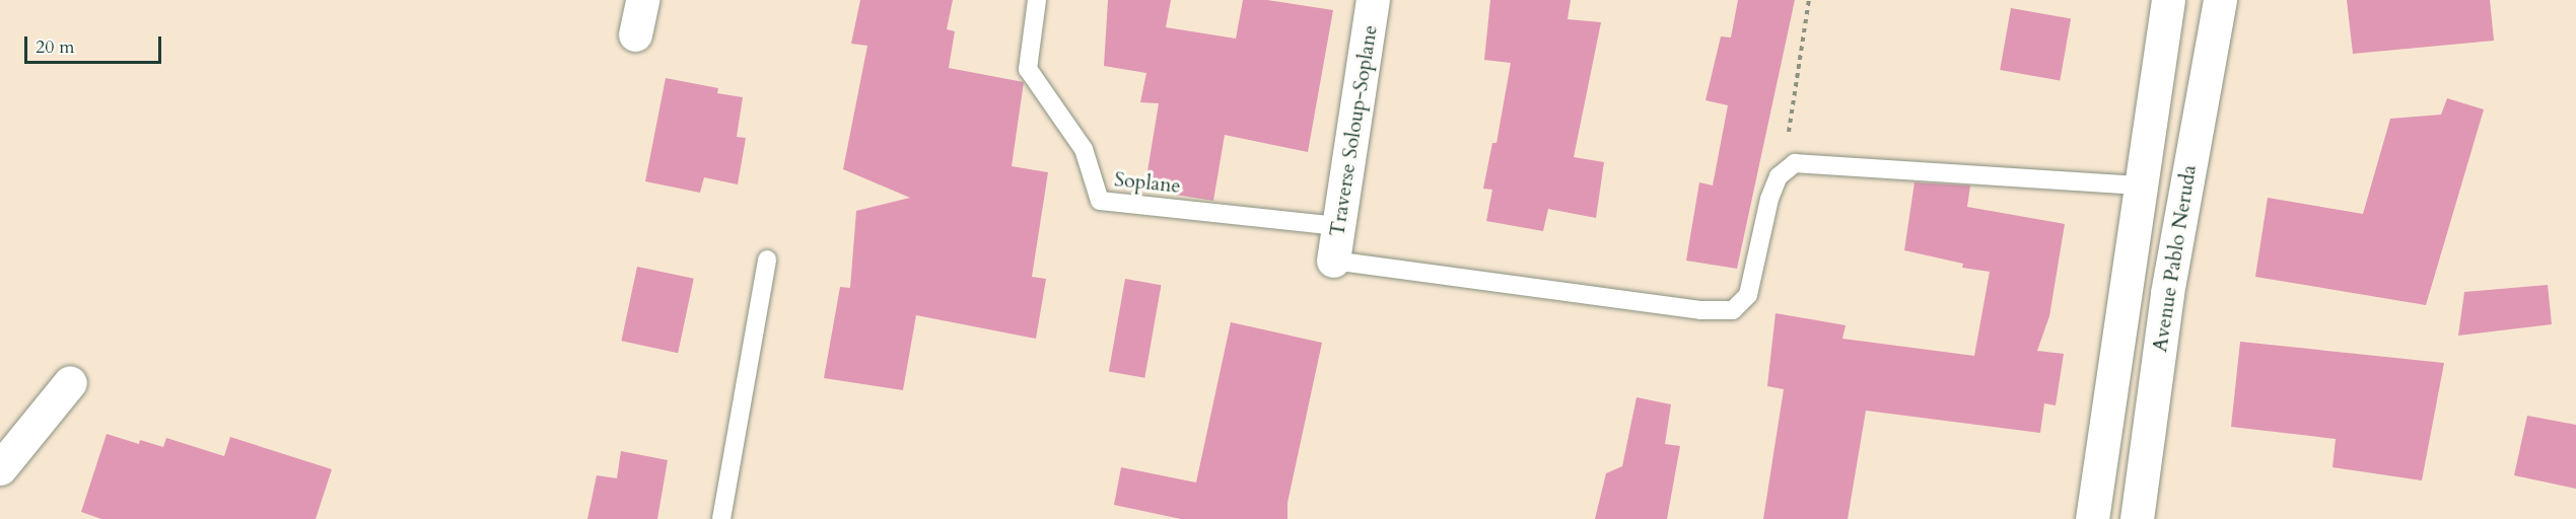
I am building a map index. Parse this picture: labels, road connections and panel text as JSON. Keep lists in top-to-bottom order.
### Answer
{
  "streets": {
    "main road": ["Traverse Soloup-Soplane", "Avenue Pablo Neruda"],
    "lane": ["Soplane"]
  },
  "crossings": [
    ["Traverse Soloup-Soplane", "Soplane"]
  ],
  "scale_bar": "20 m"
}
